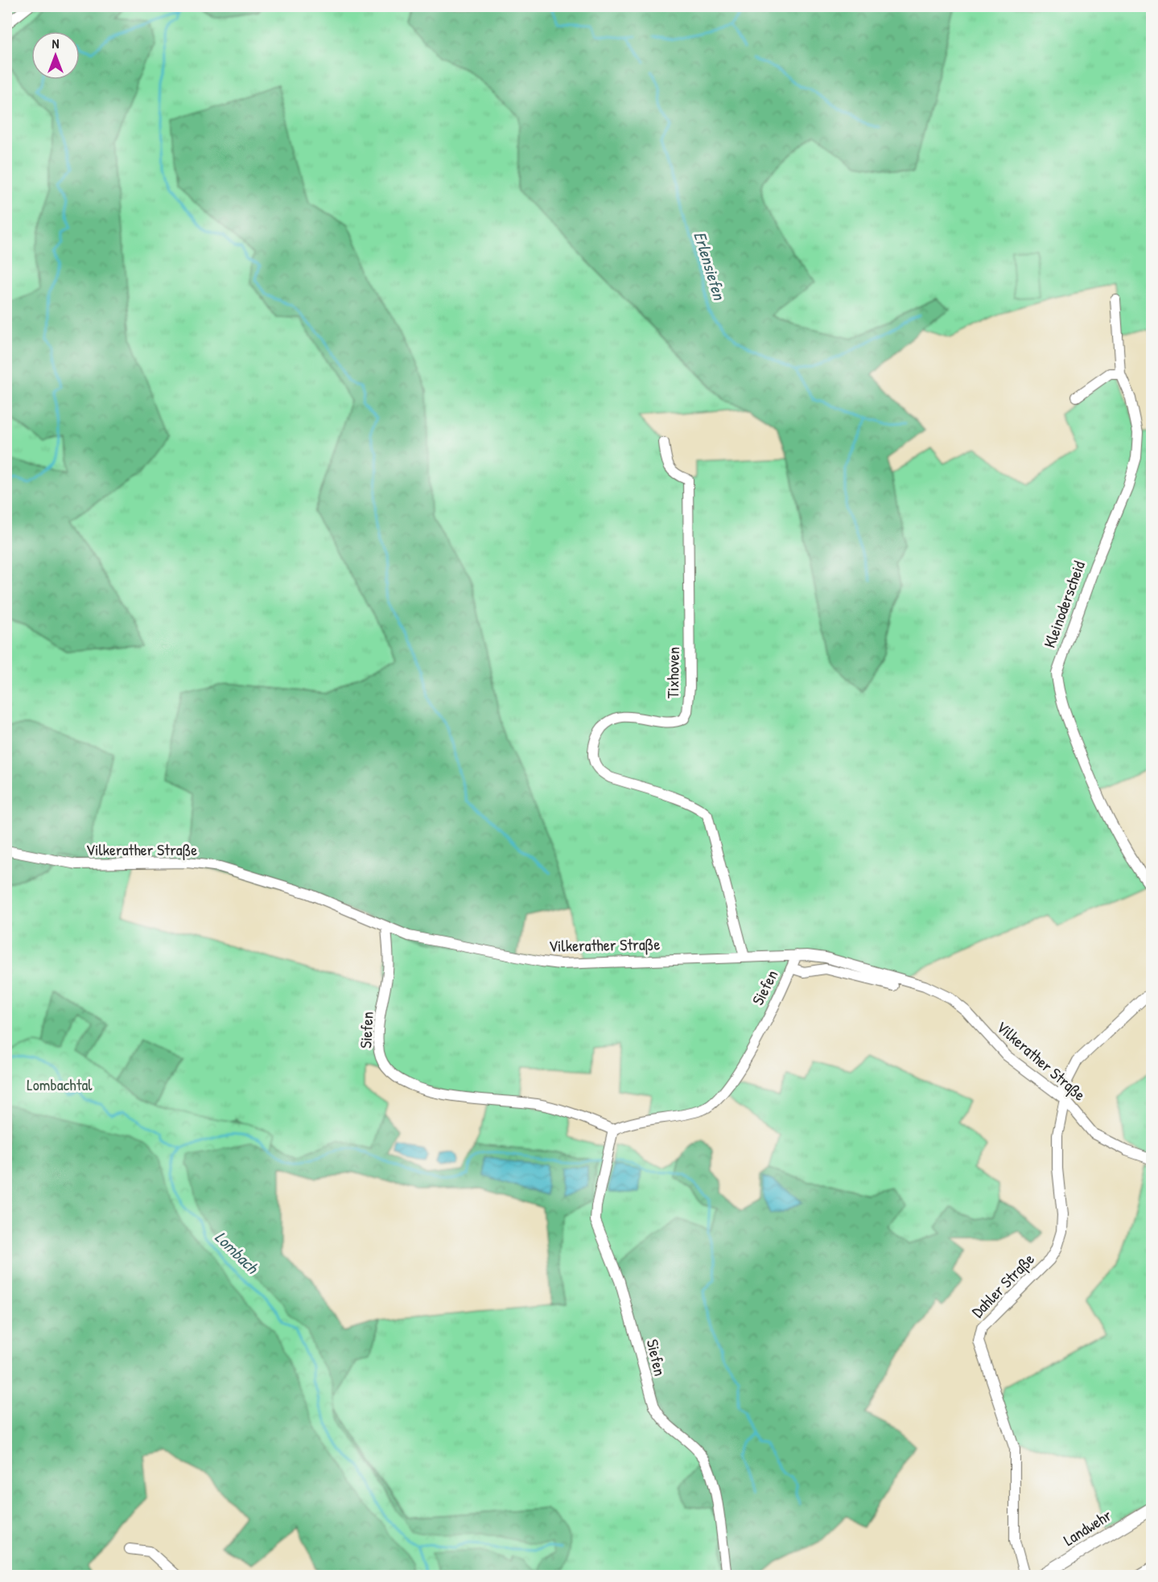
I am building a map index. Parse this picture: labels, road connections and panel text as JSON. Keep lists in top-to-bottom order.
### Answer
{
  "streets": {
    "main road": ["Landwehr"],
    "street": [
      "Kleinoderscheid",
      "Tixhoven",
      "Vilkerather Straße",
      "Siefen",
      "Dahler Straße"
    ]
  },
  "crossings": [
    ["Tixhoven", "Vilkerather Straße"],
    ["Vilkerather Straße", "Siefen"],
    ["Vilkerather Straße", "Dahler Straße"]
  ],
  "water": ["Erlensiefen", "Lombach"],
  "parks": ["Lombachtal"],
  "north": "top"
}
